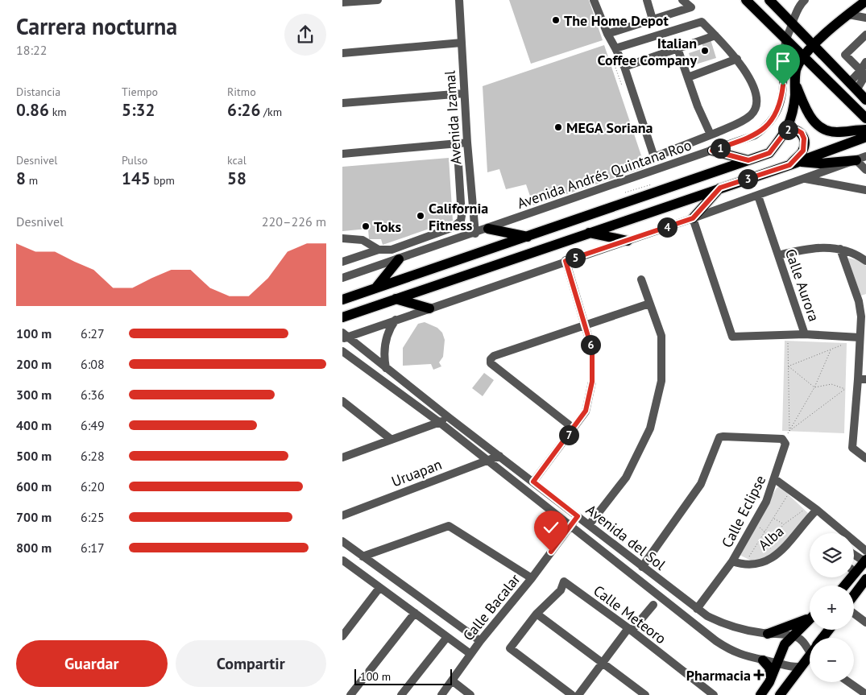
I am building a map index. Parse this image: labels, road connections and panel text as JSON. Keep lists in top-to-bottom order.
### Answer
{
  "streets": {
    "street": [
      "Avenida Izamal",
      "Avenida Andrés Quintana Roo",
      "Calle Aurora",
      "Uruapan",
      "Calle Eclipse",
      "Avenida del Sol",
      "Alba",
      "Calle Bacalar",
      "Calle Meteoro"
    ]
  },
  "crossings": [
    ["Avenida Izamal", "Avenida Andrés Quintana Roo"],
    ["Uruapan", "Avenida del Sol"],
    ["Calle Eclipse", "Avenida del Sol"],
    ["Calle Eclipse", "Alba"],
    ["Avenida del Sol", "Calle Bacalar"]
  ],
  "places": {
    "other": [
      "The Home Depot",
      "Italian Coffee Company",
      "MEGA Soriana",
      "California Fitness",
      "Toks"
    ],
    "health": ["Pharmacia"]
  },
  "scale_bar": "100 m",
  "page": {
    "heading": ["Carrera nocturna", "18:22"],
    "stats": [
      ["Distancia", "0.86 km"],
      ["Tiempo", "5:32"],
      ["Ritmo", "6:26 /km"],
      ["Desnivel", "8 m"],
      ["Pulso", "145 bpm"],
      ["kcal", "58"]
    ],
    "pins": [
      "2",
      "1",
      "3",
      "4",
      "5",
      "6",
      "7"
    ],
    "chart": ["Desnivel", "220–226 m"],
    "list": [
      {
        "name": "100 m",
        "note": "6:27"
      },
      {
        "name": "200 m",
        "note": "6:08"
      },
      {
        "name": "300 m",
        "note": "6:36"
      },
      {
        "name": "400 m",
        "note": "6:49"
      },
      {
        "name": "500 m",
        "note": "6:28"
      },
      {
        "name": "600 m",
        "note": "6:20"
      },
      {
        "name": "700 m",
        "note": "6:25"
      },
      {
        "name": "800 m",
        "note": "6:17"
      }
    ],
    "map_buttons": ["+", "−"],
    "buttons": ["Guardar", "Compartir"],
    "scale": "100 m"
  }
}
